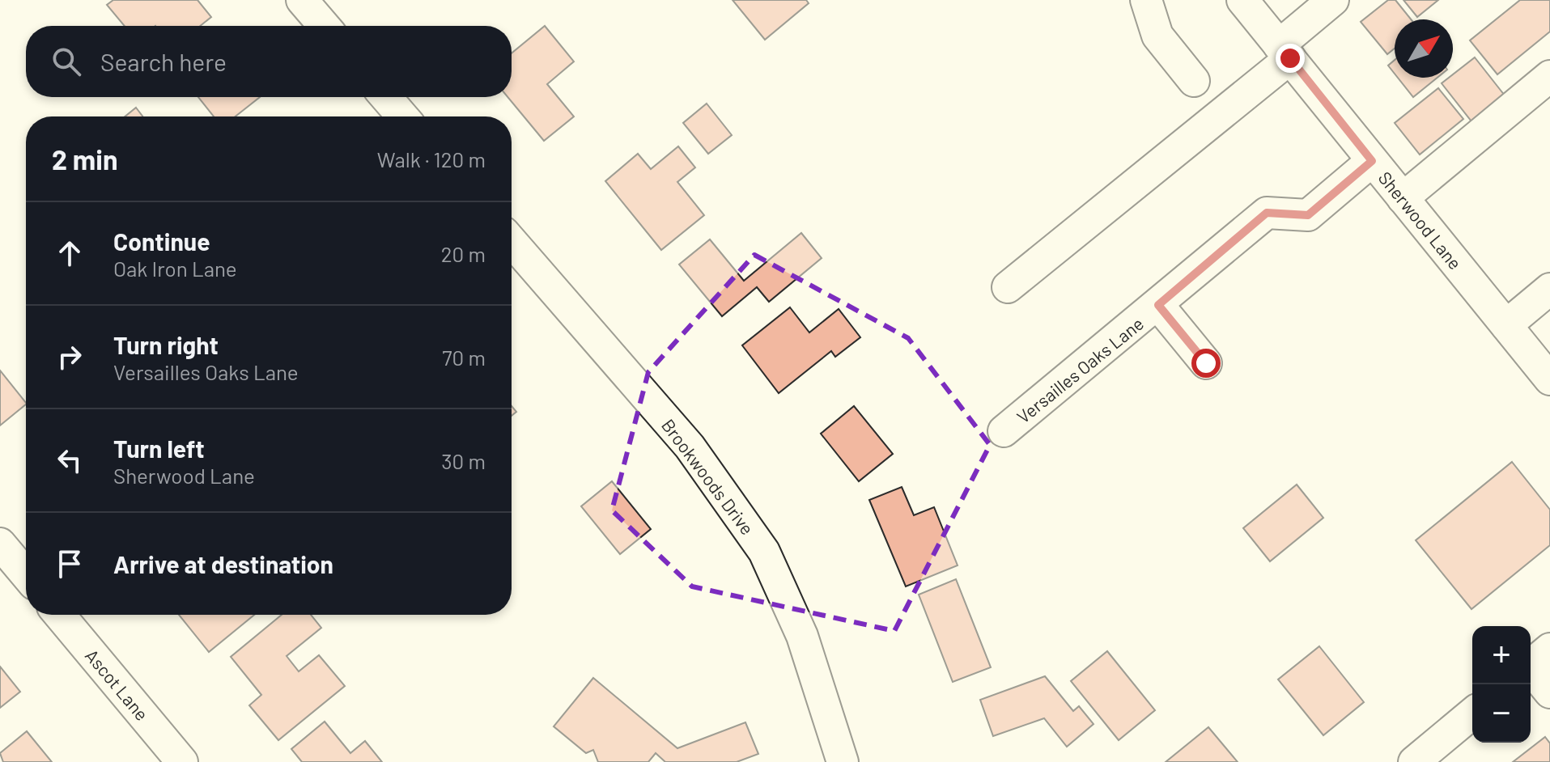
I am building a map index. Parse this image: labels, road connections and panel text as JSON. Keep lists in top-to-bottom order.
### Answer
{
  "streets": {
    "street": [
      "Sherwood Lane",
      "Versailles Oaks Lane",
      "Brookwoods Drive",
      "Ascot Lane"
    ]
  },
  "crossings": [
    ["Sherwood Lane", "Versailles Oaks Lane"]
  ],
  "north": "top right",
  "page": {
    "search": "Search here",
    "heading": ["2 min", "Walk · 120 m"],
    "list": [
      ["Continue", "Oak Iron Lane", "20 m"],
      ["Turn right", "Versailles Oaks Lane", "70 m"],
      ["Turn left", "Sherwood Lane", "30 m"],
      "Arrive at destination"
    ],
    "map_buttons": ["+", "−"]
  }
}
